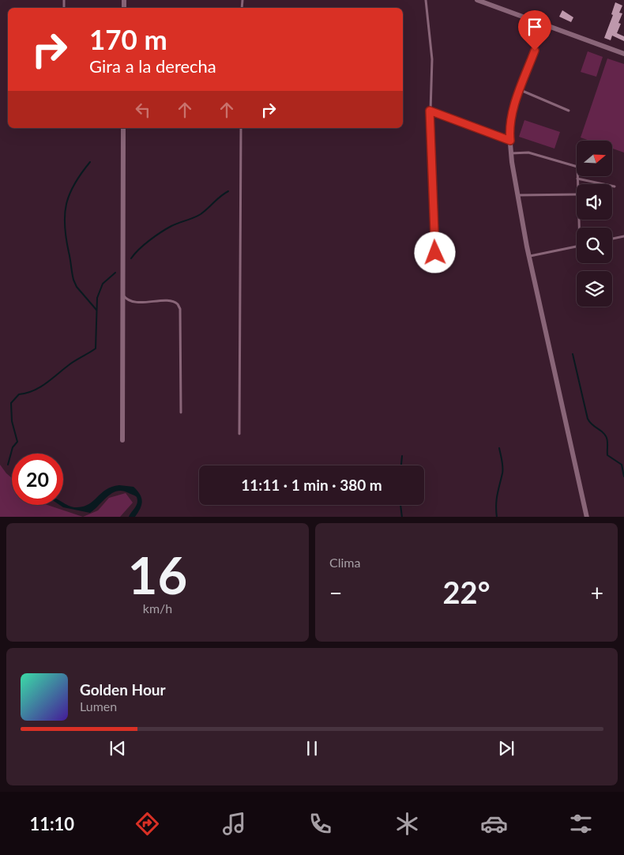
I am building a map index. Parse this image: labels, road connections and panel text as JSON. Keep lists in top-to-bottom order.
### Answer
{
  "north": "right",
  "page": {
    "turn": ["170 m", "Gira a la derecha"],
    "limit": "20",
    "trip": "11:11 · 1 min · 380 m",
    "tile": [
      ["16", "km/h"],
      "Clima"
    ],
    "heat": ["−", "22°", "+"],
    "song": ["Golden Hour", "Lumen"],
    "tabs": "11:10"
  }
}
